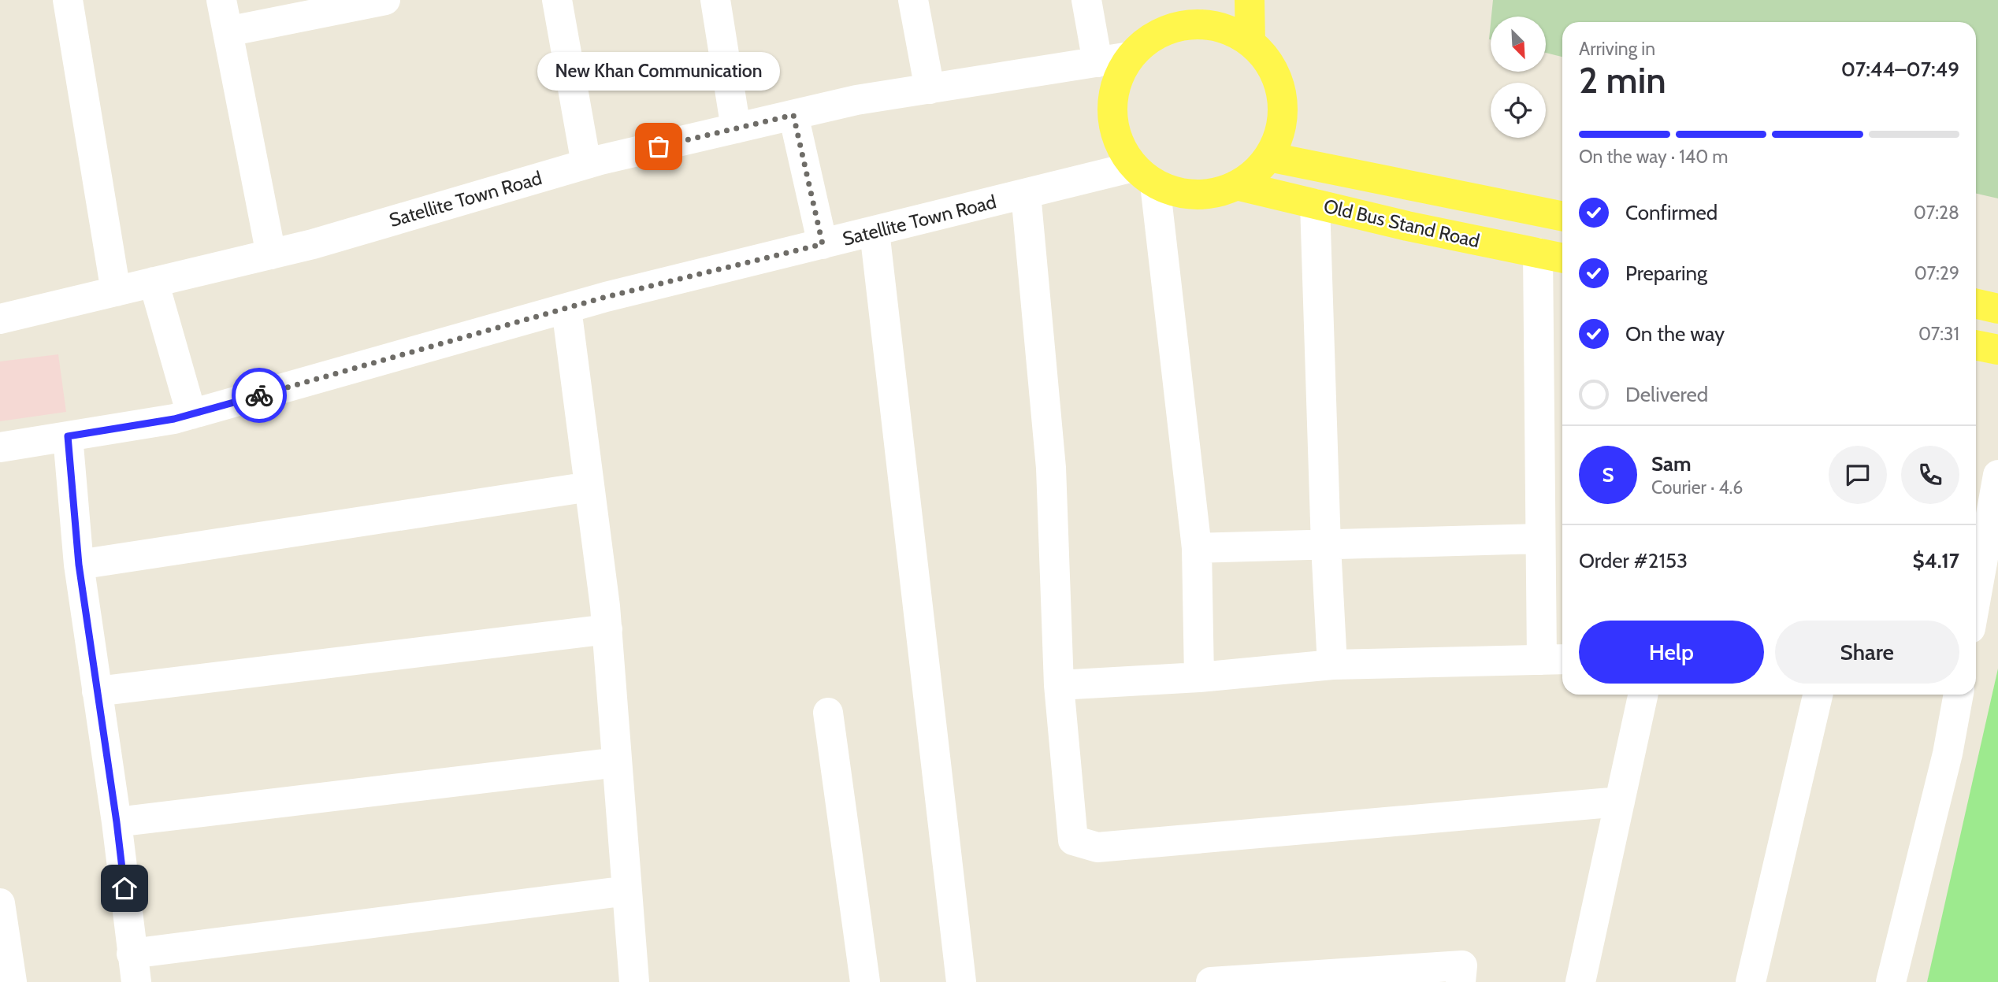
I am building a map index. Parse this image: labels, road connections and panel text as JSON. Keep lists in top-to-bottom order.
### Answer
{
  "streets": {
    "main road": ["Old Bus Stand Road"],
    "street": ["Satellite Town Road"]
  },
  "crossings": [
    ["Satellite Town Road", "Old Bus Stand Road"]
  ],
  "places": ["New Khan Communication"],
  "north": "bottom right",
  "page": {
    "heading": ["2 min", "Arriving in", "07:44–07:49"],
    "panel": [
      "Sam",
      "Courier · 4.6",
      "Order #2153",
      "$4.17"
    ],
    "bubble": "New Khan Communication",
    "bar": "On the way · 140 m",
    "list": [
      ["Confirmed", "07:28"],
      ["Preparing", "07:29"],
      ["On the way", "07:31"],
      "Delivered"
    ],
    "round": "S",
    "buttons": ["Help", "Share"]
  }
}
